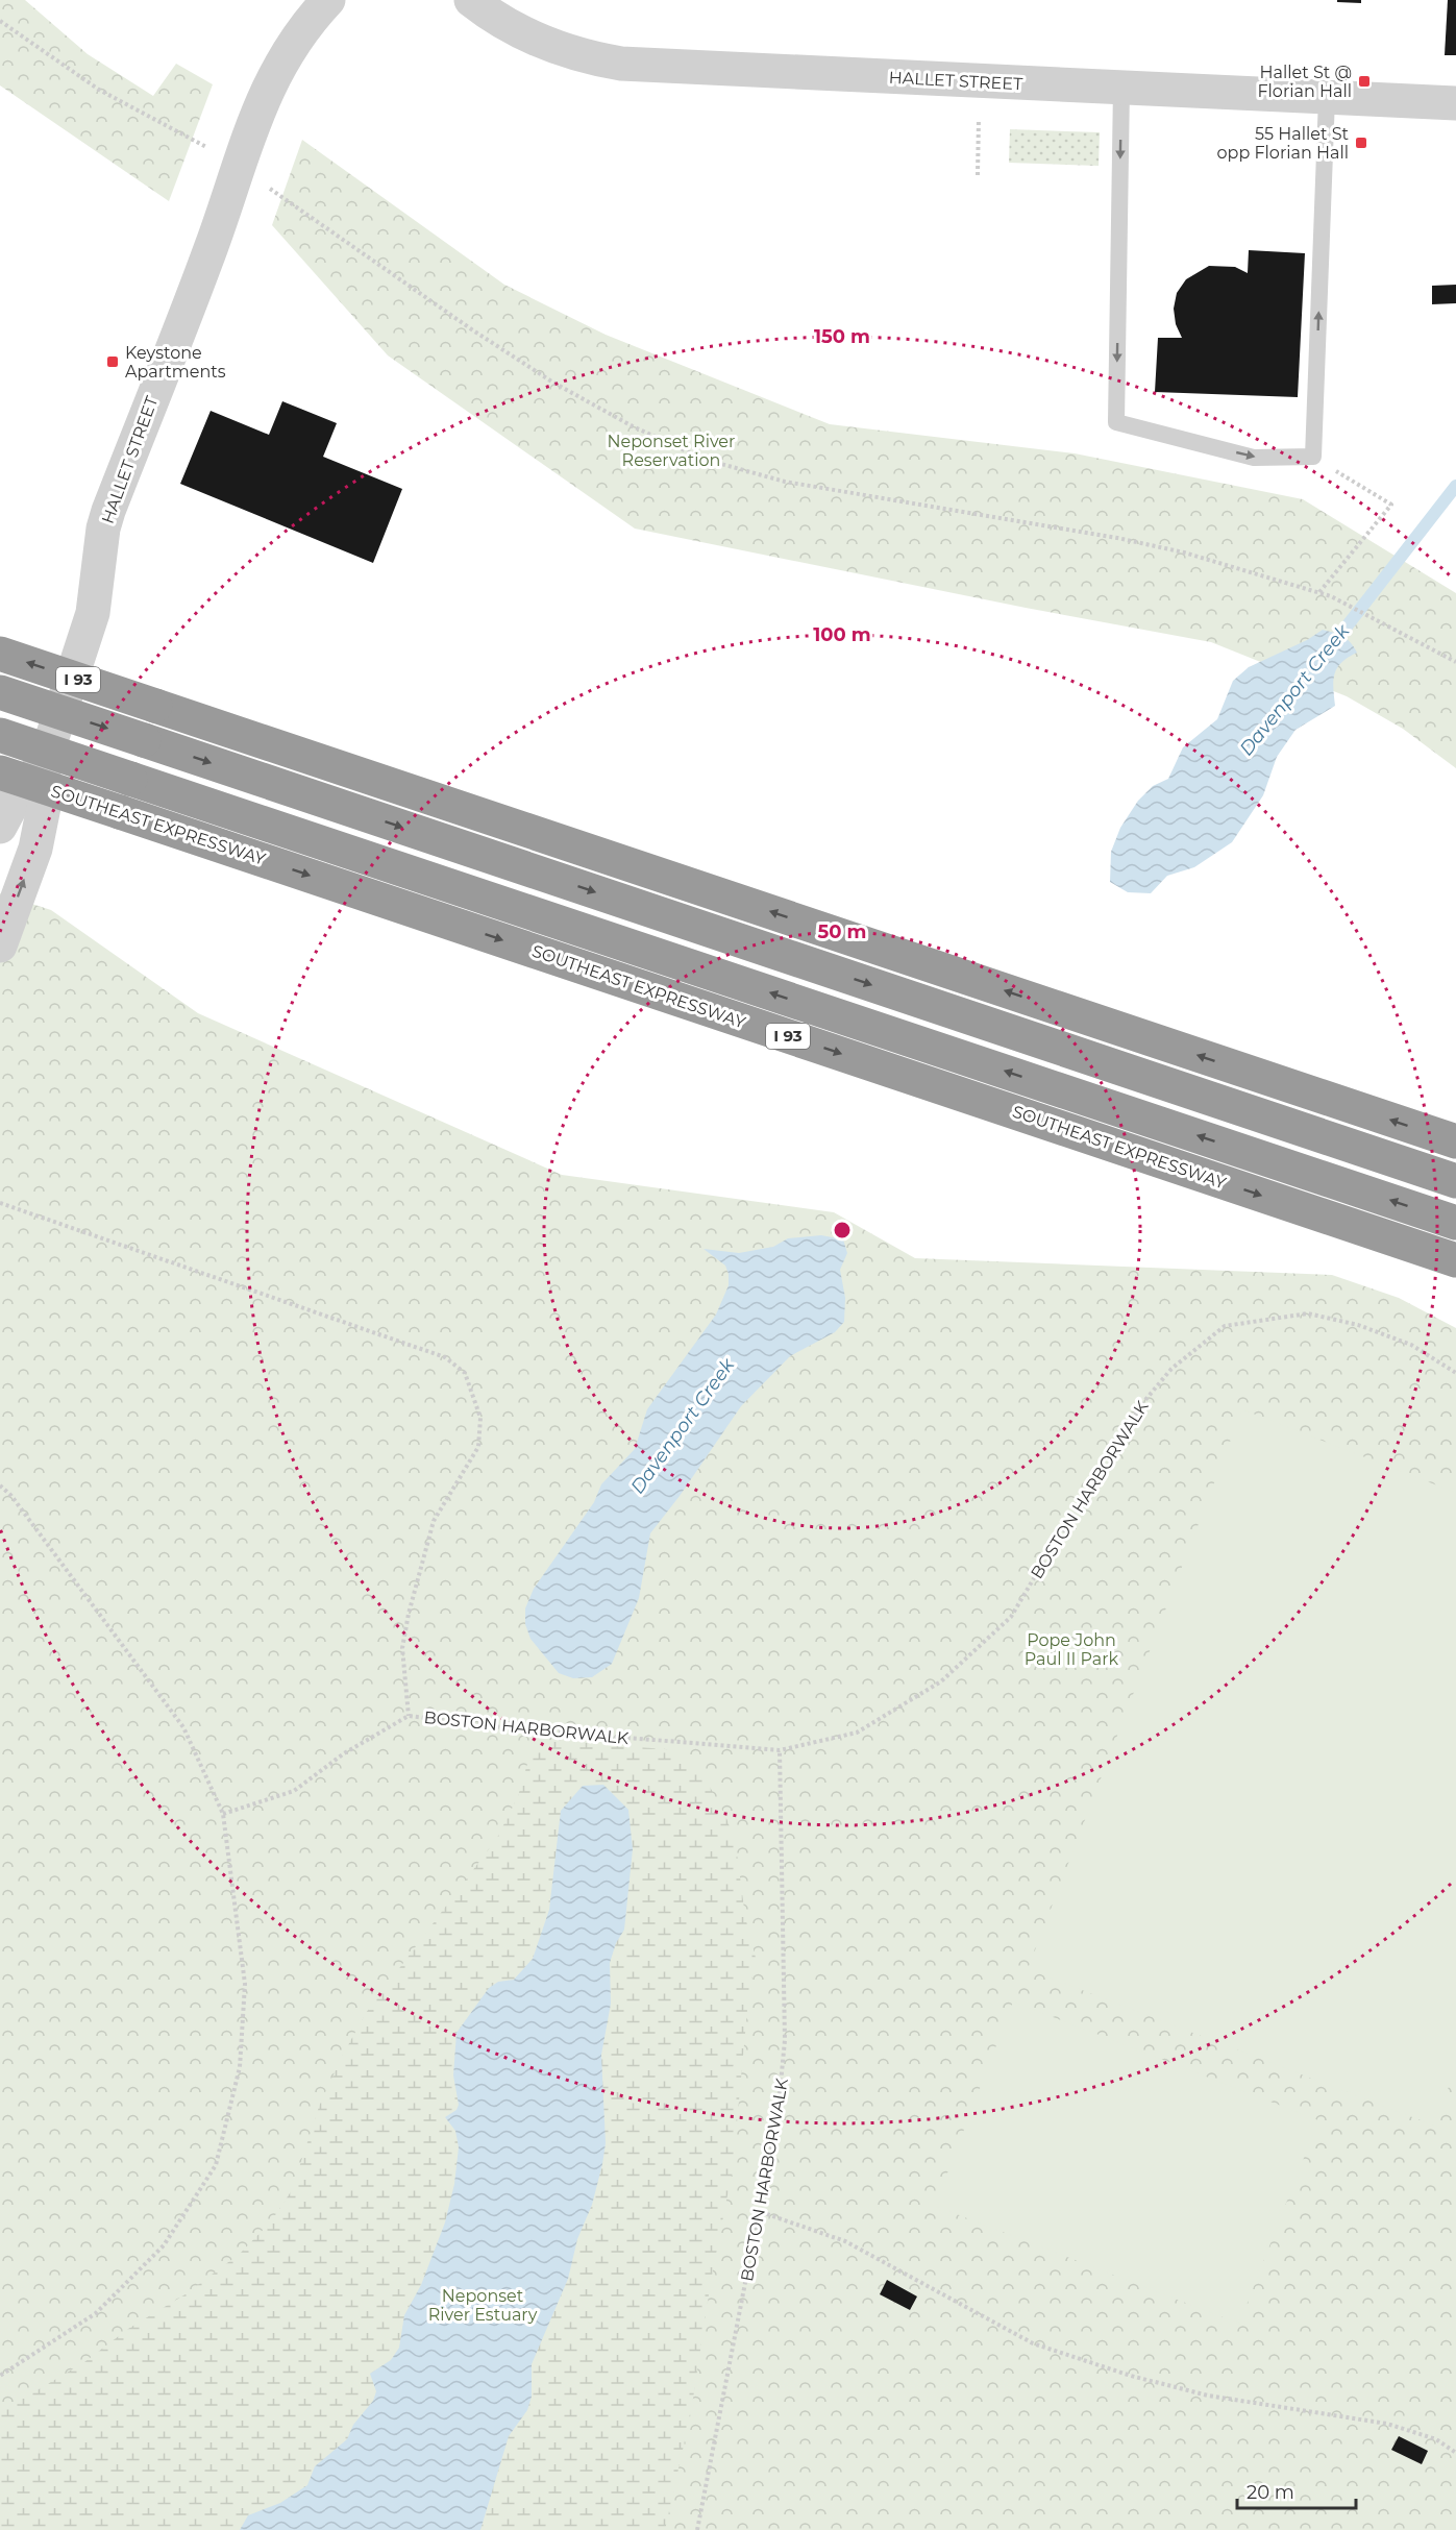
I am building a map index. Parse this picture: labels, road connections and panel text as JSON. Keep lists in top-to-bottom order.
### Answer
{
  "streets": {
    "highway": ["I 93", "SOUTHEAST EXPRESSWAY"],
    "street": ["HALLET STREET"],
    "path": ["BOSTON HARBORWALK"]
  },
  "water": ["Davenport Creek"],
  "parks": ["Neponset River Reservation", "Pope John Paul II Park", "Neponset River Estuary"],
  "places": {
    "transit": ["Hallet St @ Florian Hall", "55 Hallet St opp Florian Hall", "Keystone Apartments"]
  },
  "scale_bar": "20 m",
  "rings": ["150 m", "100 m", "50 m"]
}
